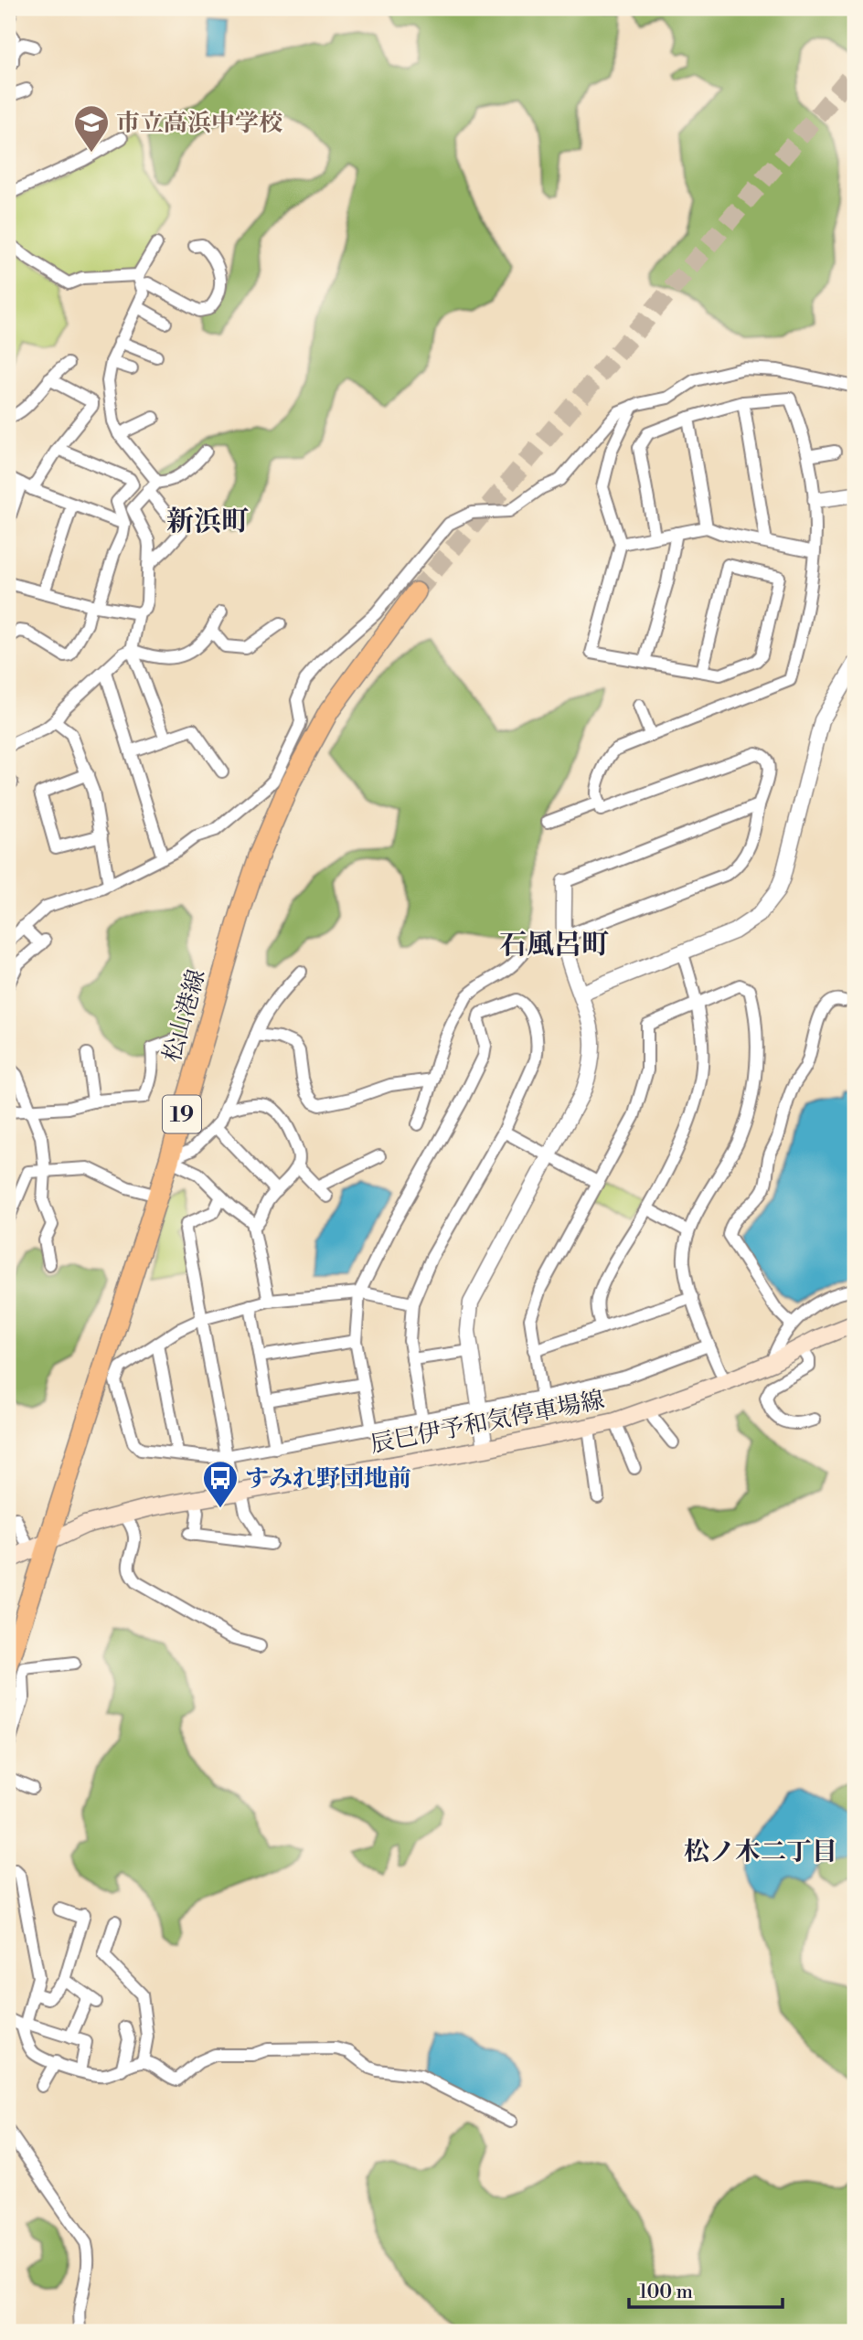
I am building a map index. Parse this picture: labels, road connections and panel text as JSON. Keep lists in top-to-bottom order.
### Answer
{
  "streets": {
    "main road": ["松山港線", "19", "辰巳伊予和気停車場線"]
  },
  "crossings": [
    ["松山港線", "辰巳伊予和気停車場線"]
  ],
  "districts": ["新浜町", "石風呂町", "松ノ木二丁目"],
  "places": {
    "school or university": ["市立高浜中学校"],
    "bus stop": ["すみれ野団地前"]
  },
  "scale_bar": "100 m"
}
